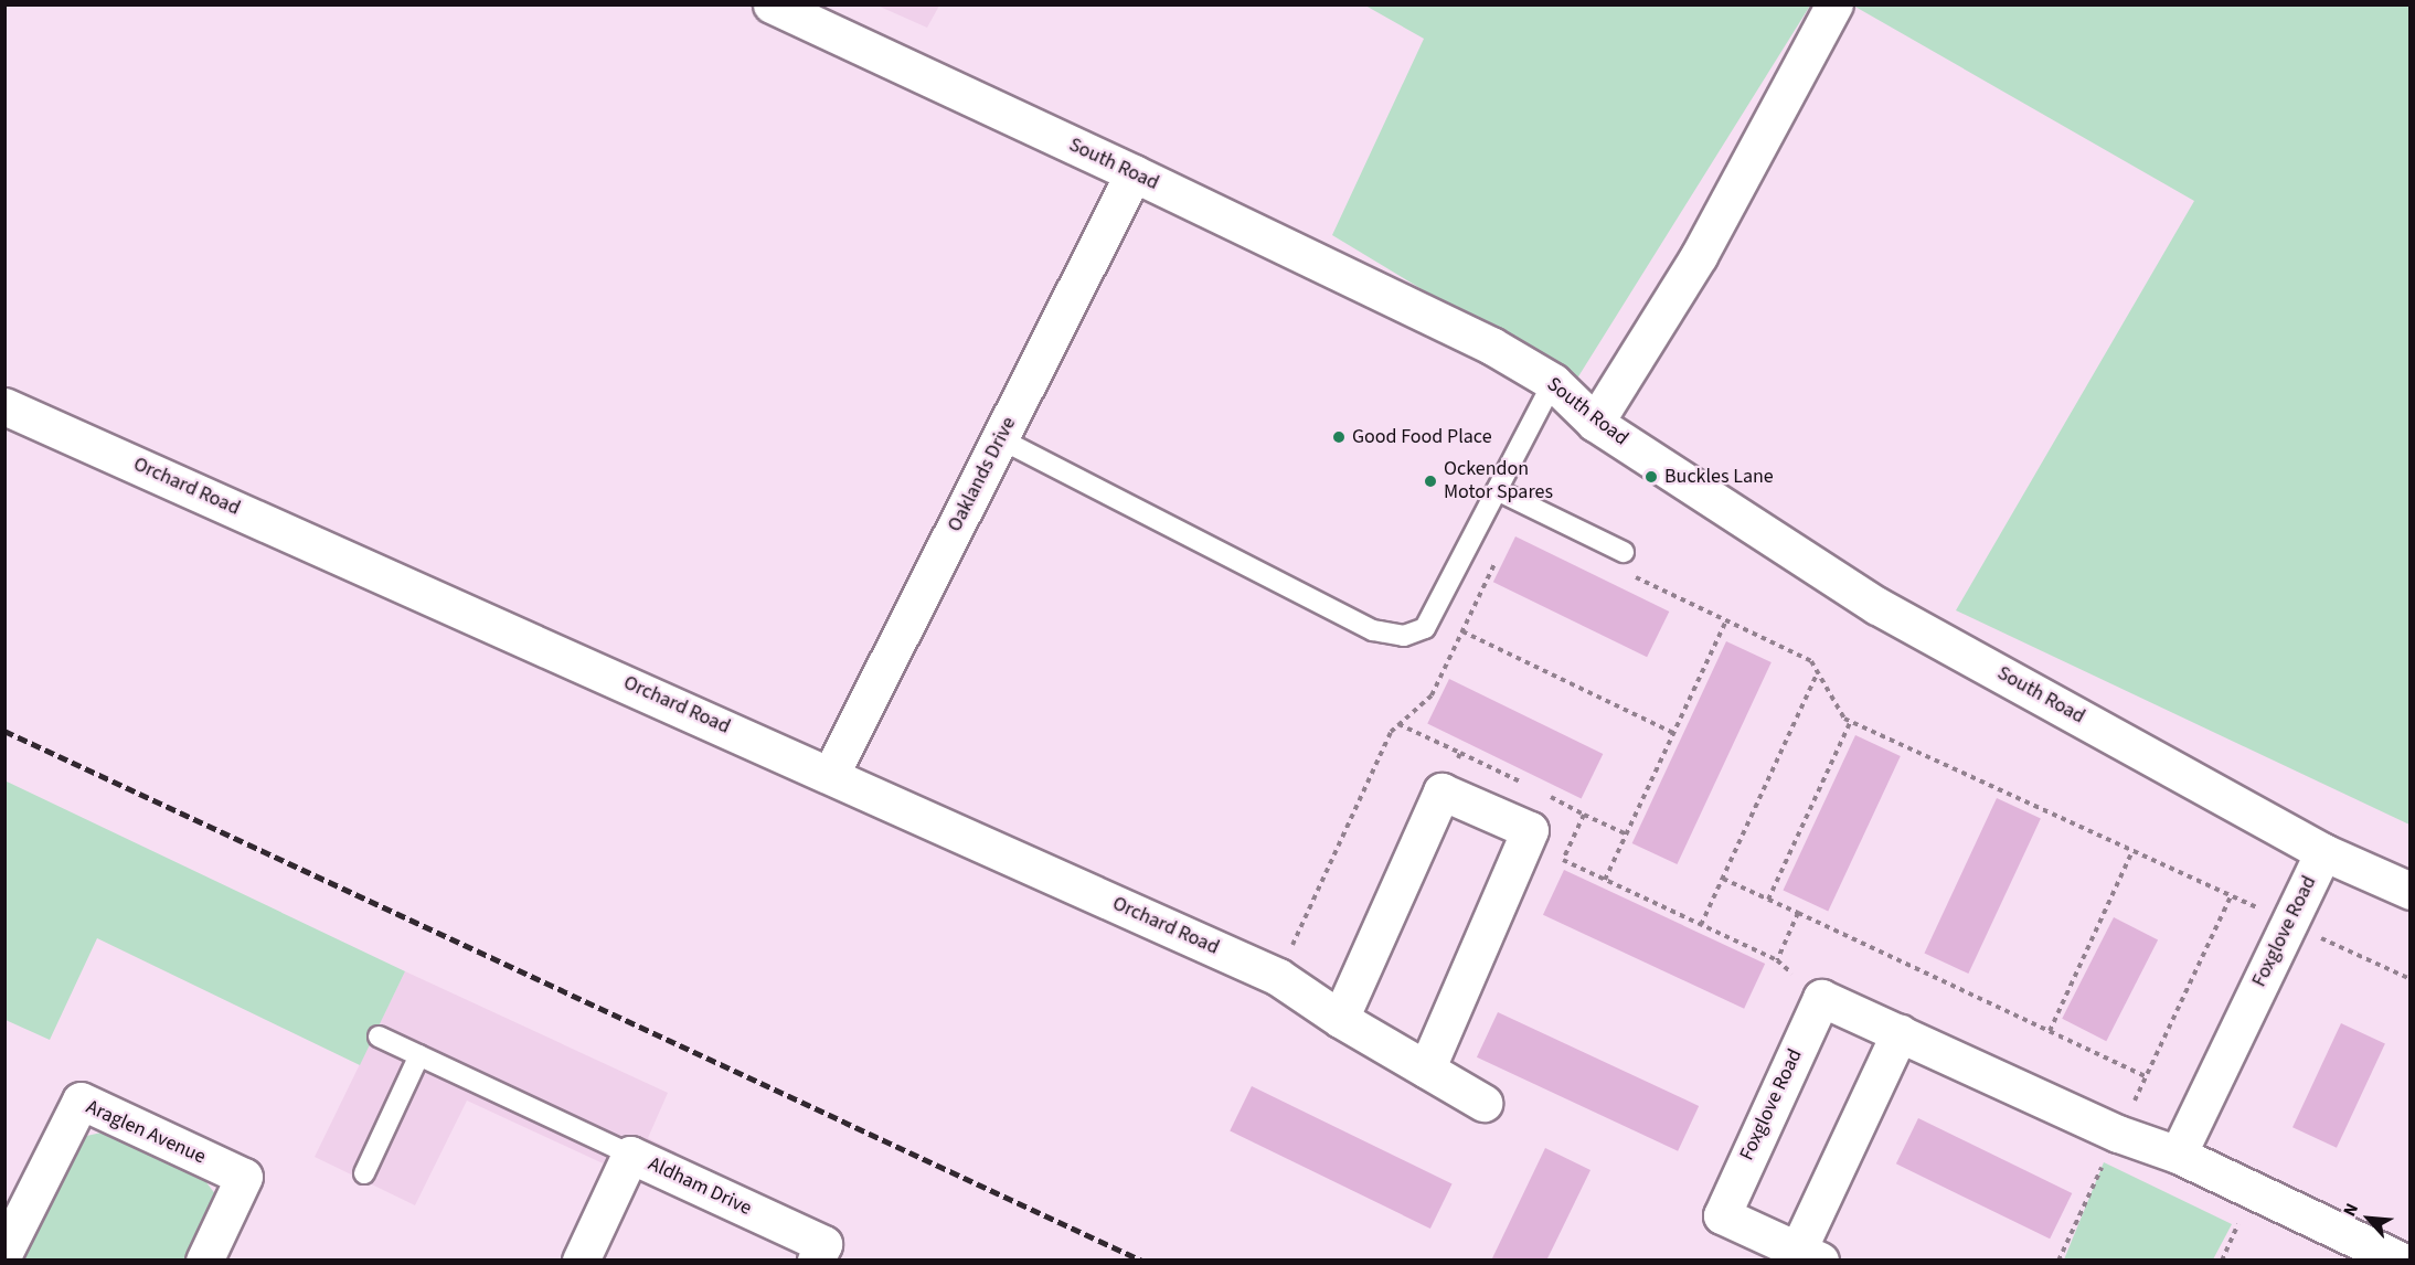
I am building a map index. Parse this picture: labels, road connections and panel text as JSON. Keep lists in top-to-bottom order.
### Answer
{
  "streets": {
    "street": [
      "South Road",
      "Oaklands Drive",
      "Orchard Road",
      "Foxglove Road",
      "Araglen Avenue",
      "Aldham Drive"
    ]
  },
  "crossings": [
    ["South Road", "Oaklands Drive"],
    ["South Road", "Foxglove Road"],
    ["Oaklands Drive", "Orchard Road"]
  ],
  "places": ["Good Food Place", "Buckles Lane", "Ockendon Motor Spares"],
  "north": "top left"
}
